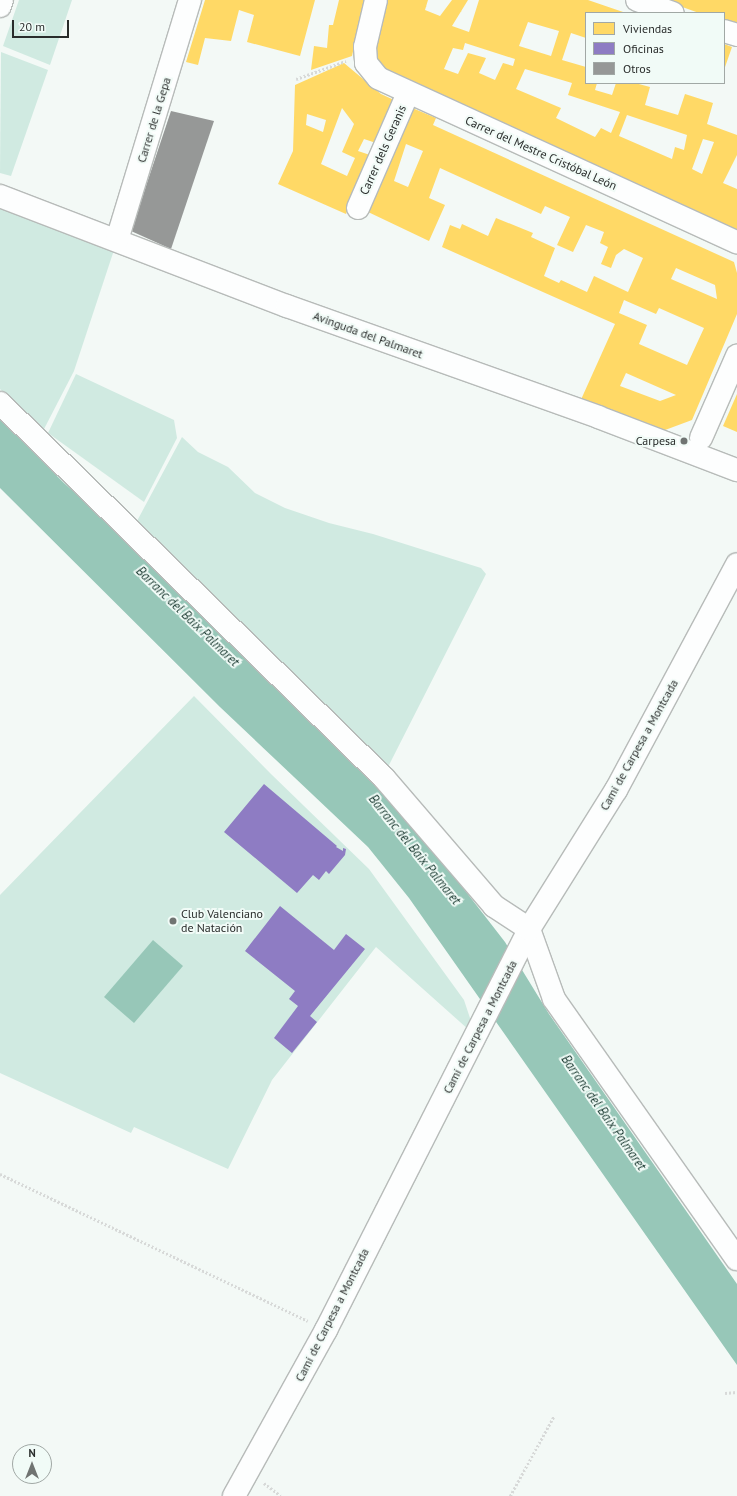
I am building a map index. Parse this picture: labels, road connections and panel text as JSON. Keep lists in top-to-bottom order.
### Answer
{
  "streets": {
    "street": [
      "Carrer de la Gepa",
      "Carrer dels Geranis",
      "Carrer del Mestre Cristóbal León",
      "Avinguda del Palmaret",
      "Camí de Carpesa a Montcada"
    ]
  },
  "crossings": [
    ["Carrer de la Gepa", "Avinguda del Palmaret"],
    ["Carrer dels Geranis", "Carrer del Mestre Cristóbal León"]
  ],
  "water": ["Barranc del Baix Palmaret"],
  "places": ["Carpesa", "Club Valenciano de Natación"],
  "legend": ["Viviendas", "Oficinas", "Otros"],
  "scale_bar": "20 m",
  "north": "top"
}
